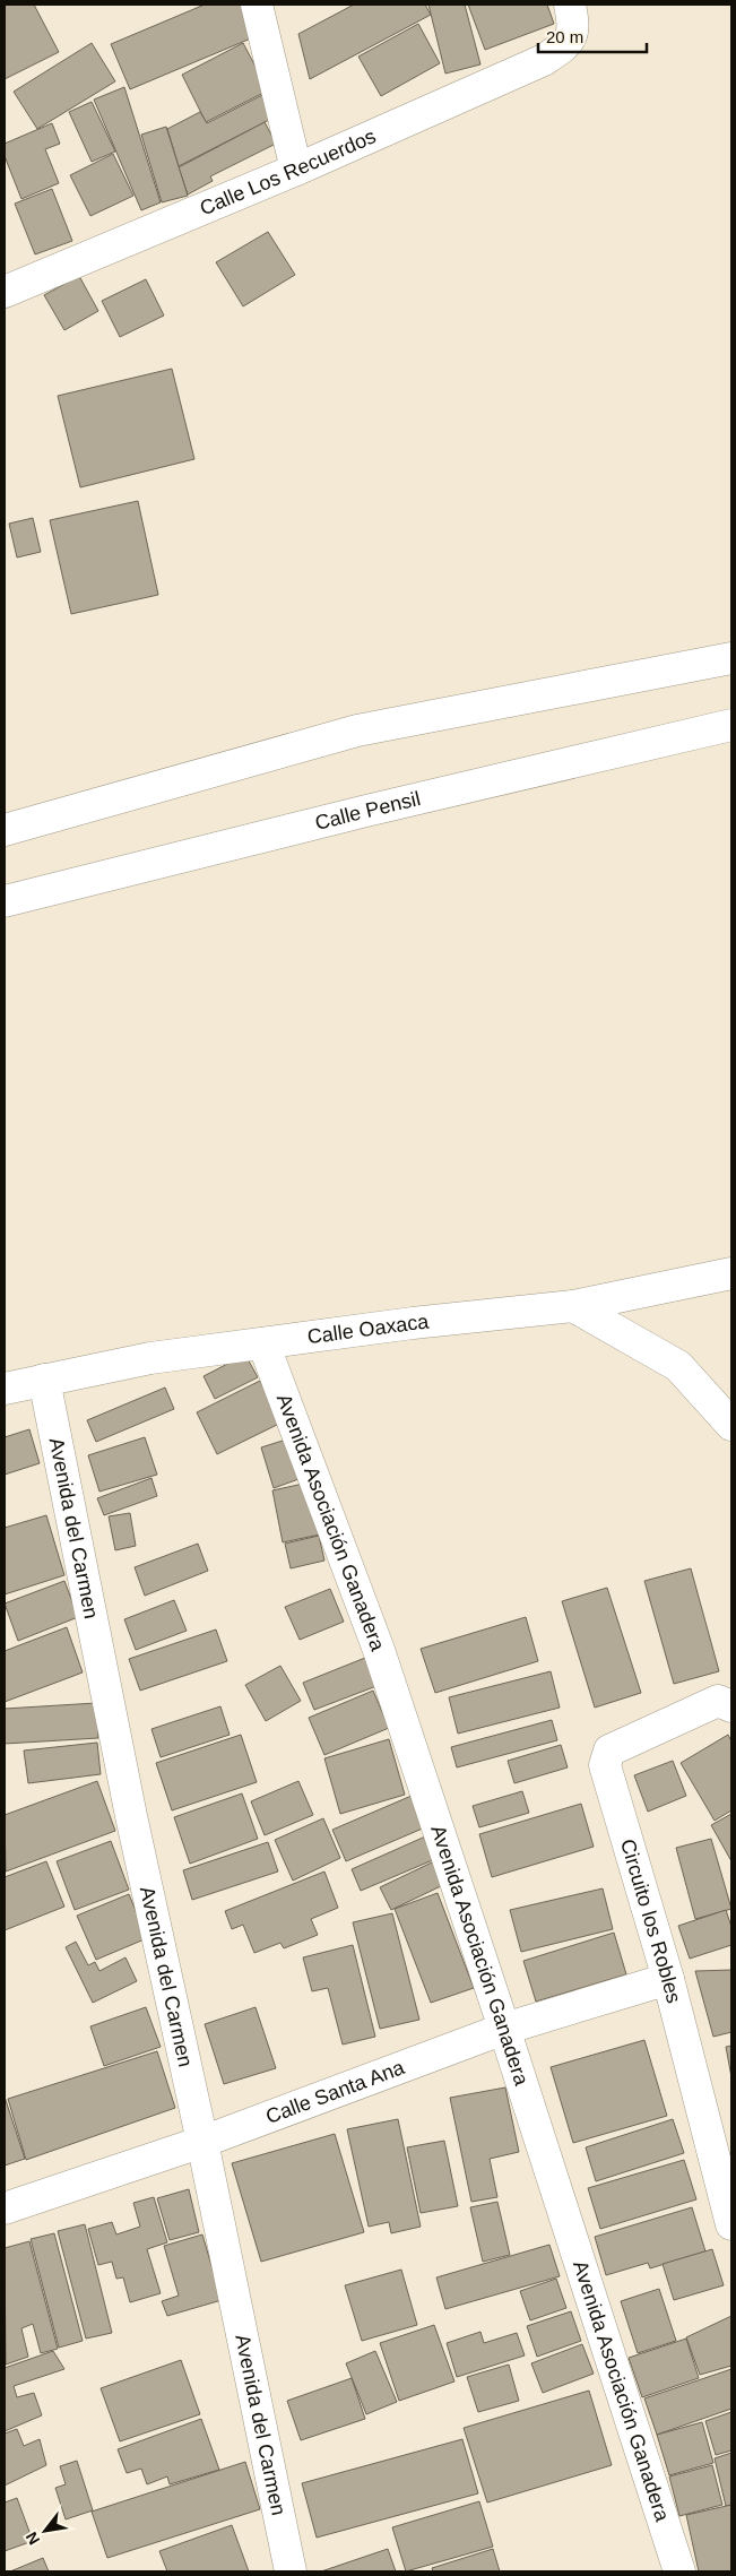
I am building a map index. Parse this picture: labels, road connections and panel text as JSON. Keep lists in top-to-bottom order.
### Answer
{
  "streets": {
    "street": [
      "Calle Los Recuerdos",
      "Calle Pensil",
      "Calle Oaxaca",
      "Avenida Asociación Ganadera",
      "Avenida del Carmen",
      "Circuito los Robles",
      "Calle Santa Ana"
    ]
  },
  "crossings": [
    ["Calle Oaxaca", "Avenida Asociación Ganadera"],
    ["Calle Oaxaca", "Avenida del Carmen"],
    ["Avenida Asociación Ganadera", "Calle Santa Ana"],
    ["Avenida del Carmen", "Calle Santa Ana"],
    ["Circuito los Robles", "Calle Santa Ana"]
  ],
  "scale_bar": "20 m",
  "north": "bottom left"
}
